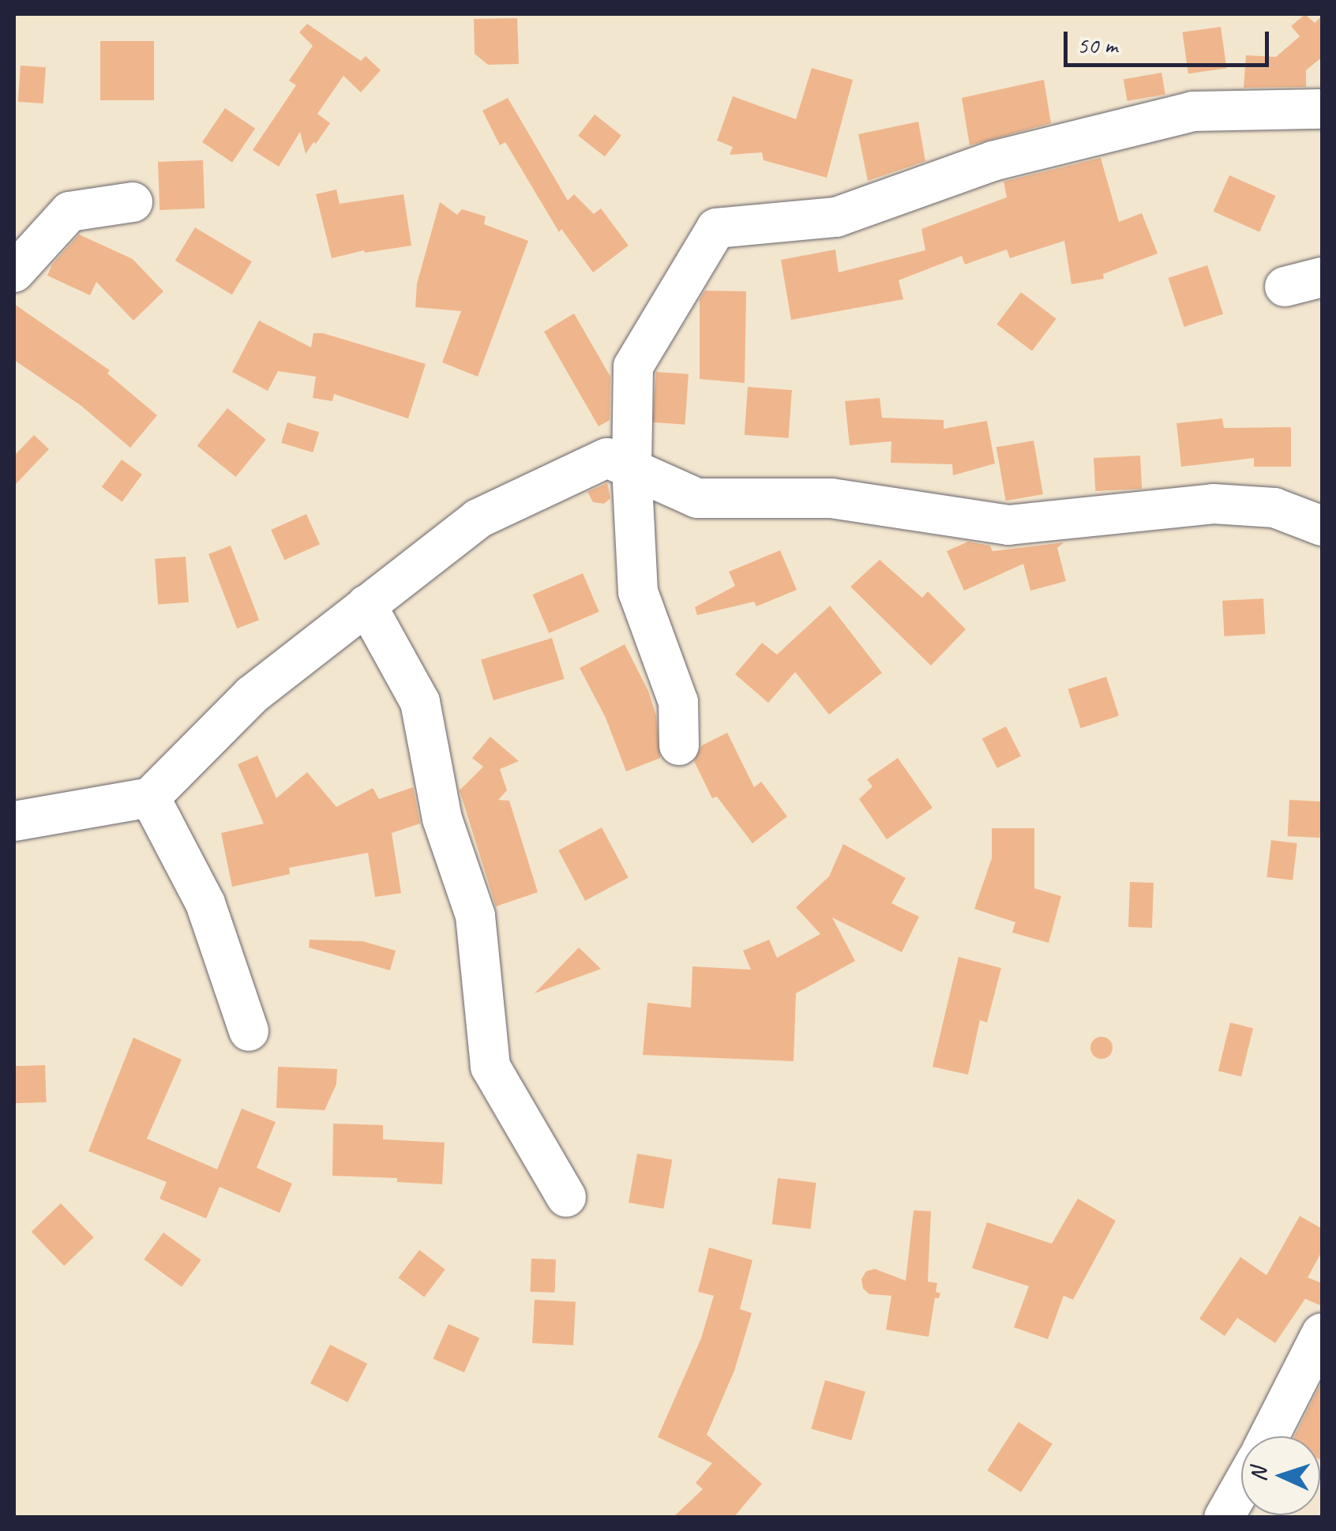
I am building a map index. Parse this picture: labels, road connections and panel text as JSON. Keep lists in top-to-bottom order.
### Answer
{
  "scale_bar": "50 m",
  "north": "left"
}
